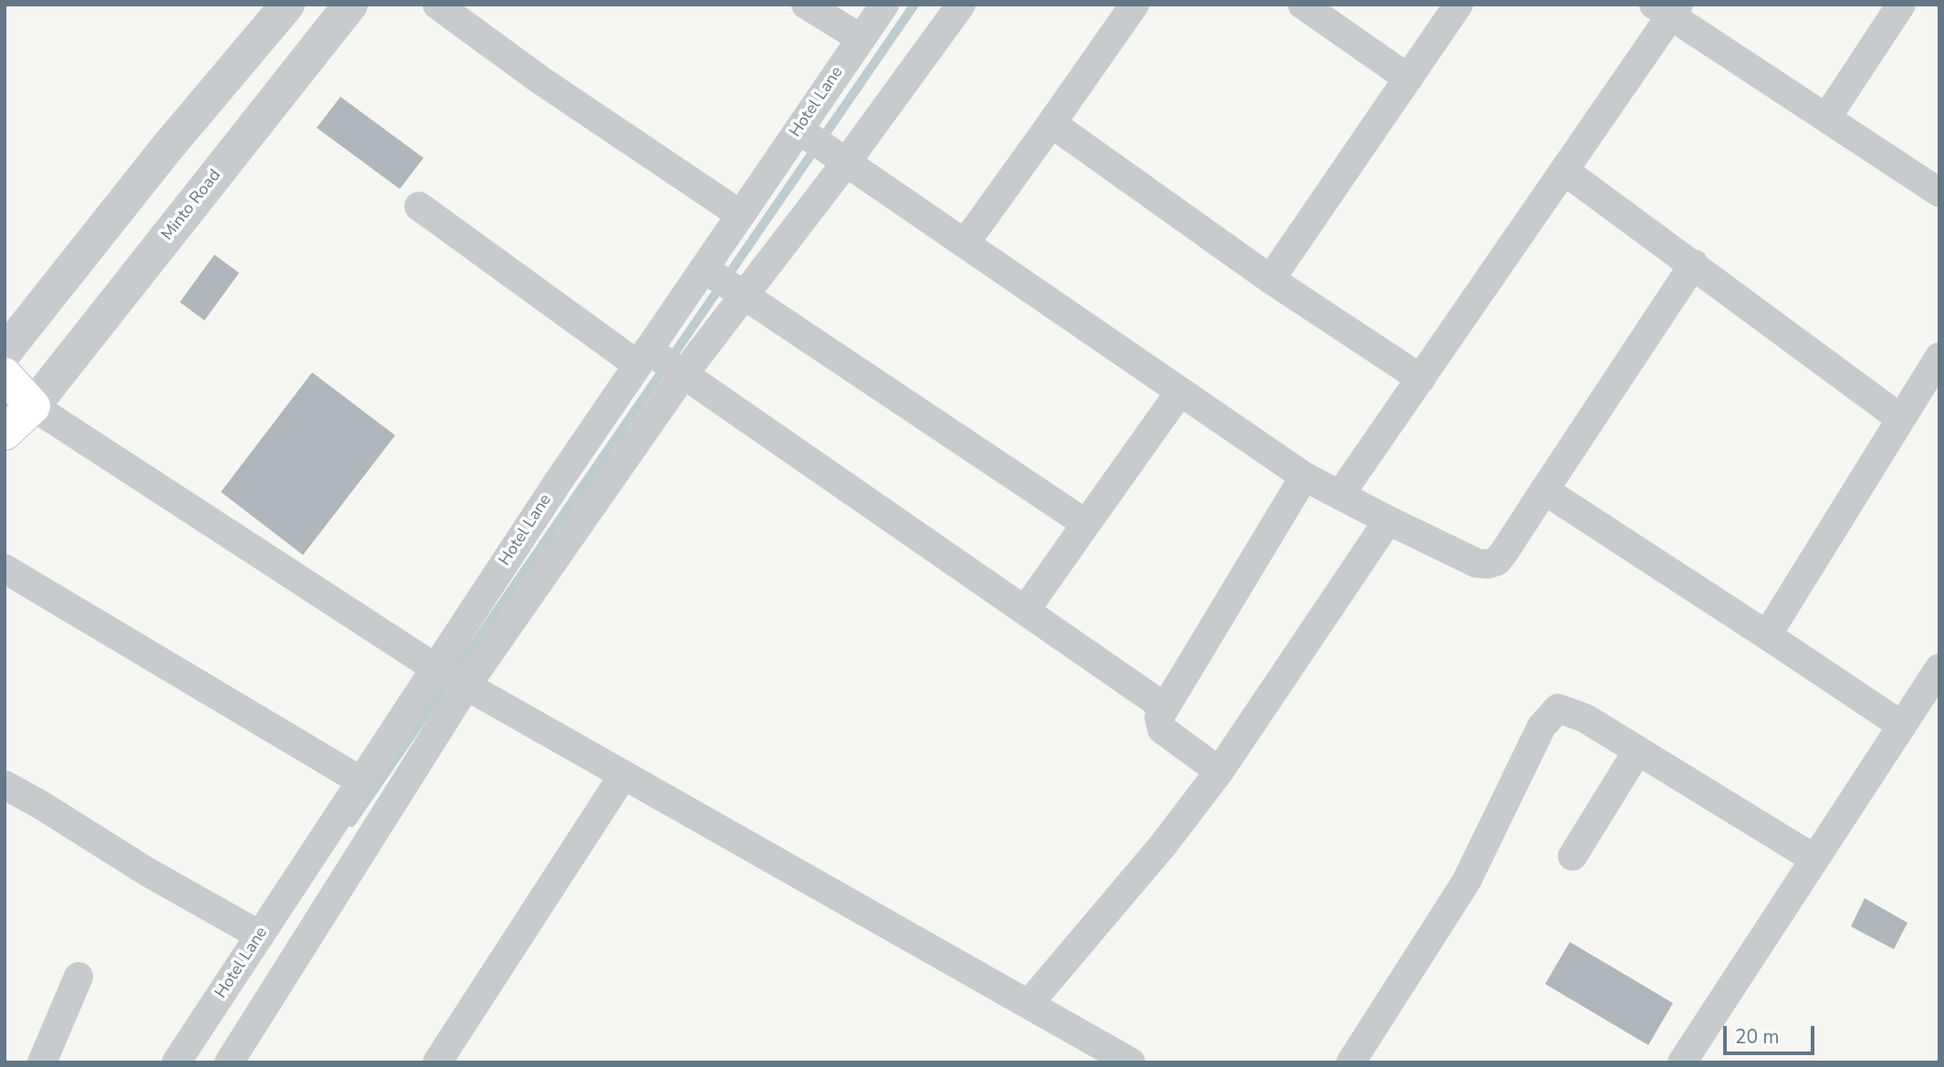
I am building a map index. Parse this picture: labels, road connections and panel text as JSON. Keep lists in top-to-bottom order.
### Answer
{
  "streets": {
    "main road": ["Minto Road"],
    "street": ["Hotel Lane"]
  },
  "scale_bar": "20 m"
}
